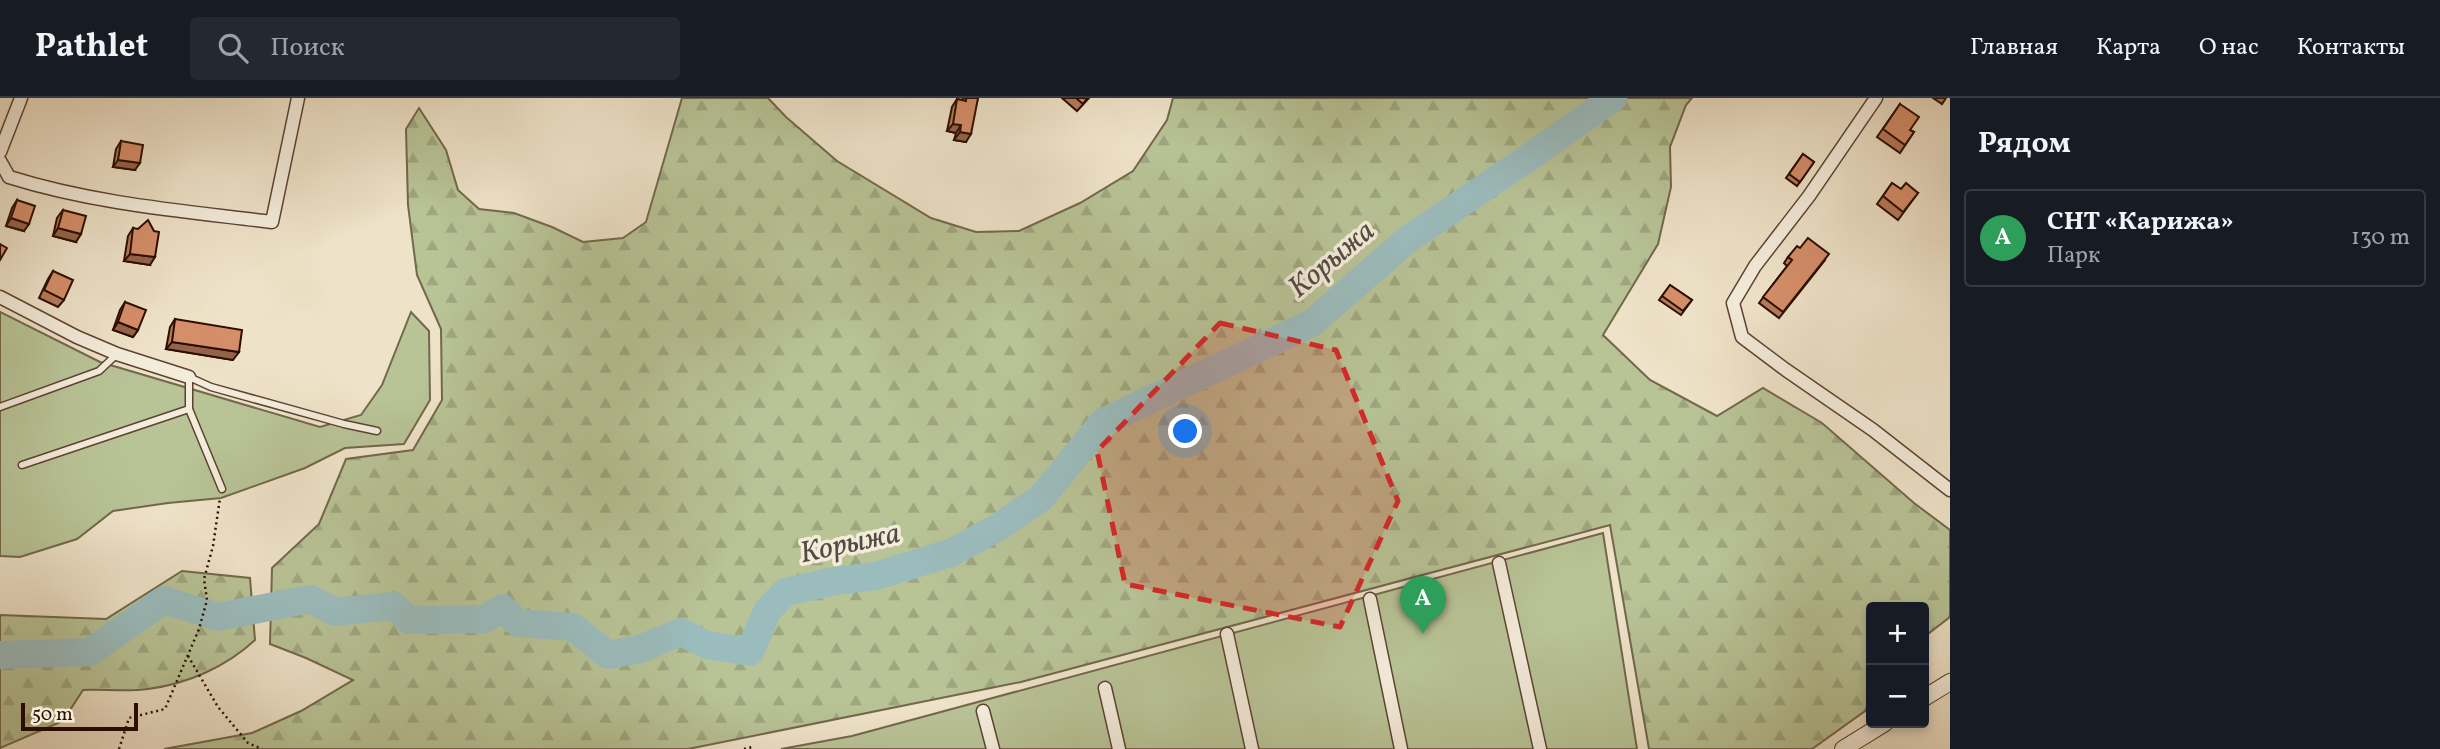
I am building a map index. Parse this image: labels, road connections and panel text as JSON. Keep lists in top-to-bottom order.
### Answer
{
  "water": ["Корыжа"],
  "scale_bar": "50 m",
  "page": {
    "header": "Pathlet",
    "search": "Поиск",
    "nav": [
      "Главная",
      "Карта",
      "О нас",
      "Контакты"
    ],
    "heading": "Рядом",
    "list": [
      {
        "mark": "A",
        "name": "СНТ «Карижа»",
        "note": "Парк",
        "value": "130 m"
      }
    ],
    "pins": "A",
    "map_buttons": ["+", "−"],
    "scale": "50 m"
  }
}
